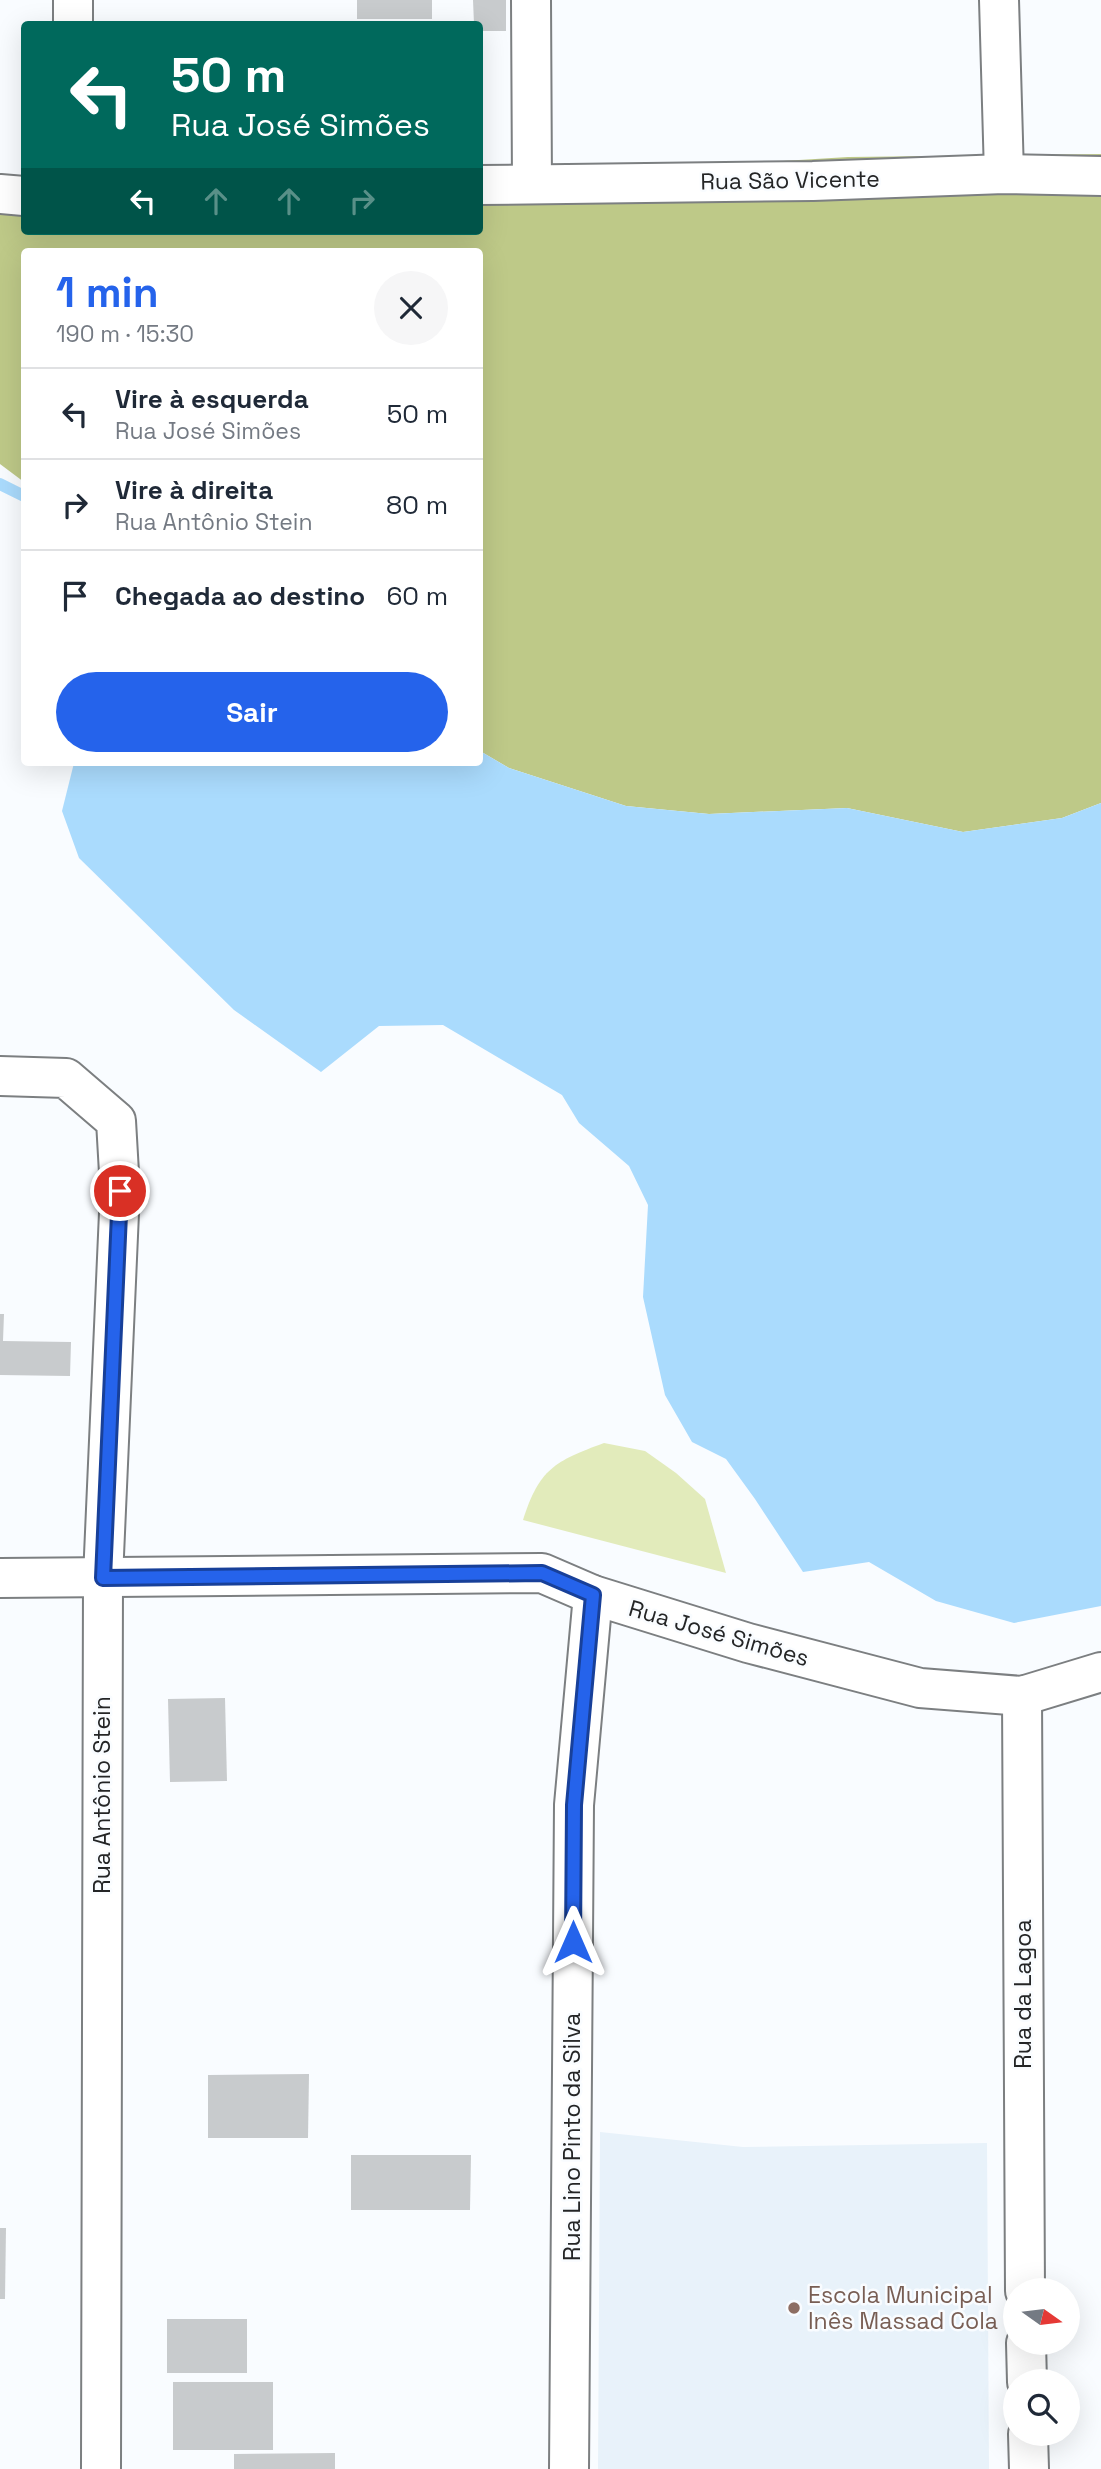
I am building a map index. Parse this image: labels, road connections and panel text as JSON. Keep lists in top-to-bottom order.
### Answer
{
  "streets": {
    "street": [
      "Rua São Vicente",
      "Rua José Simões",
      "Rua Antônio Stein",
      "Rua da Lagoa",
      "Rua Lino Pinto da Silva"
    ]
  },
  "crossings": [
    ["Rua José Simões", "Rua Antônio Stein"],
    ["Rua José Simões", "Rua da Lagoa"],
    ["Rua José Simões", "Rua Lino Pinto da Silva"]
  ],
  "places": ["Escola Municipal Inês Massad Cola"],
  "north": "right",
  "page": {
    "turn": ["50 m", "Rua José Simões"],
    "heading": ["1 min", "190 m · 15:30"],
    "list": [
      {
        "name": "Vire à esquerda",
        "note": "Rua José Simões",
        "value": "50 m"
      },
      {
        "name": "Vire à direita",
        "note": "Rua Antônio Stein",
        "value": "80 m"
      },
      {
        "name": "Chegada ao destino",
        "value": "60 m"
      }
    ],
    "buttons": "Sair"
  }
}
